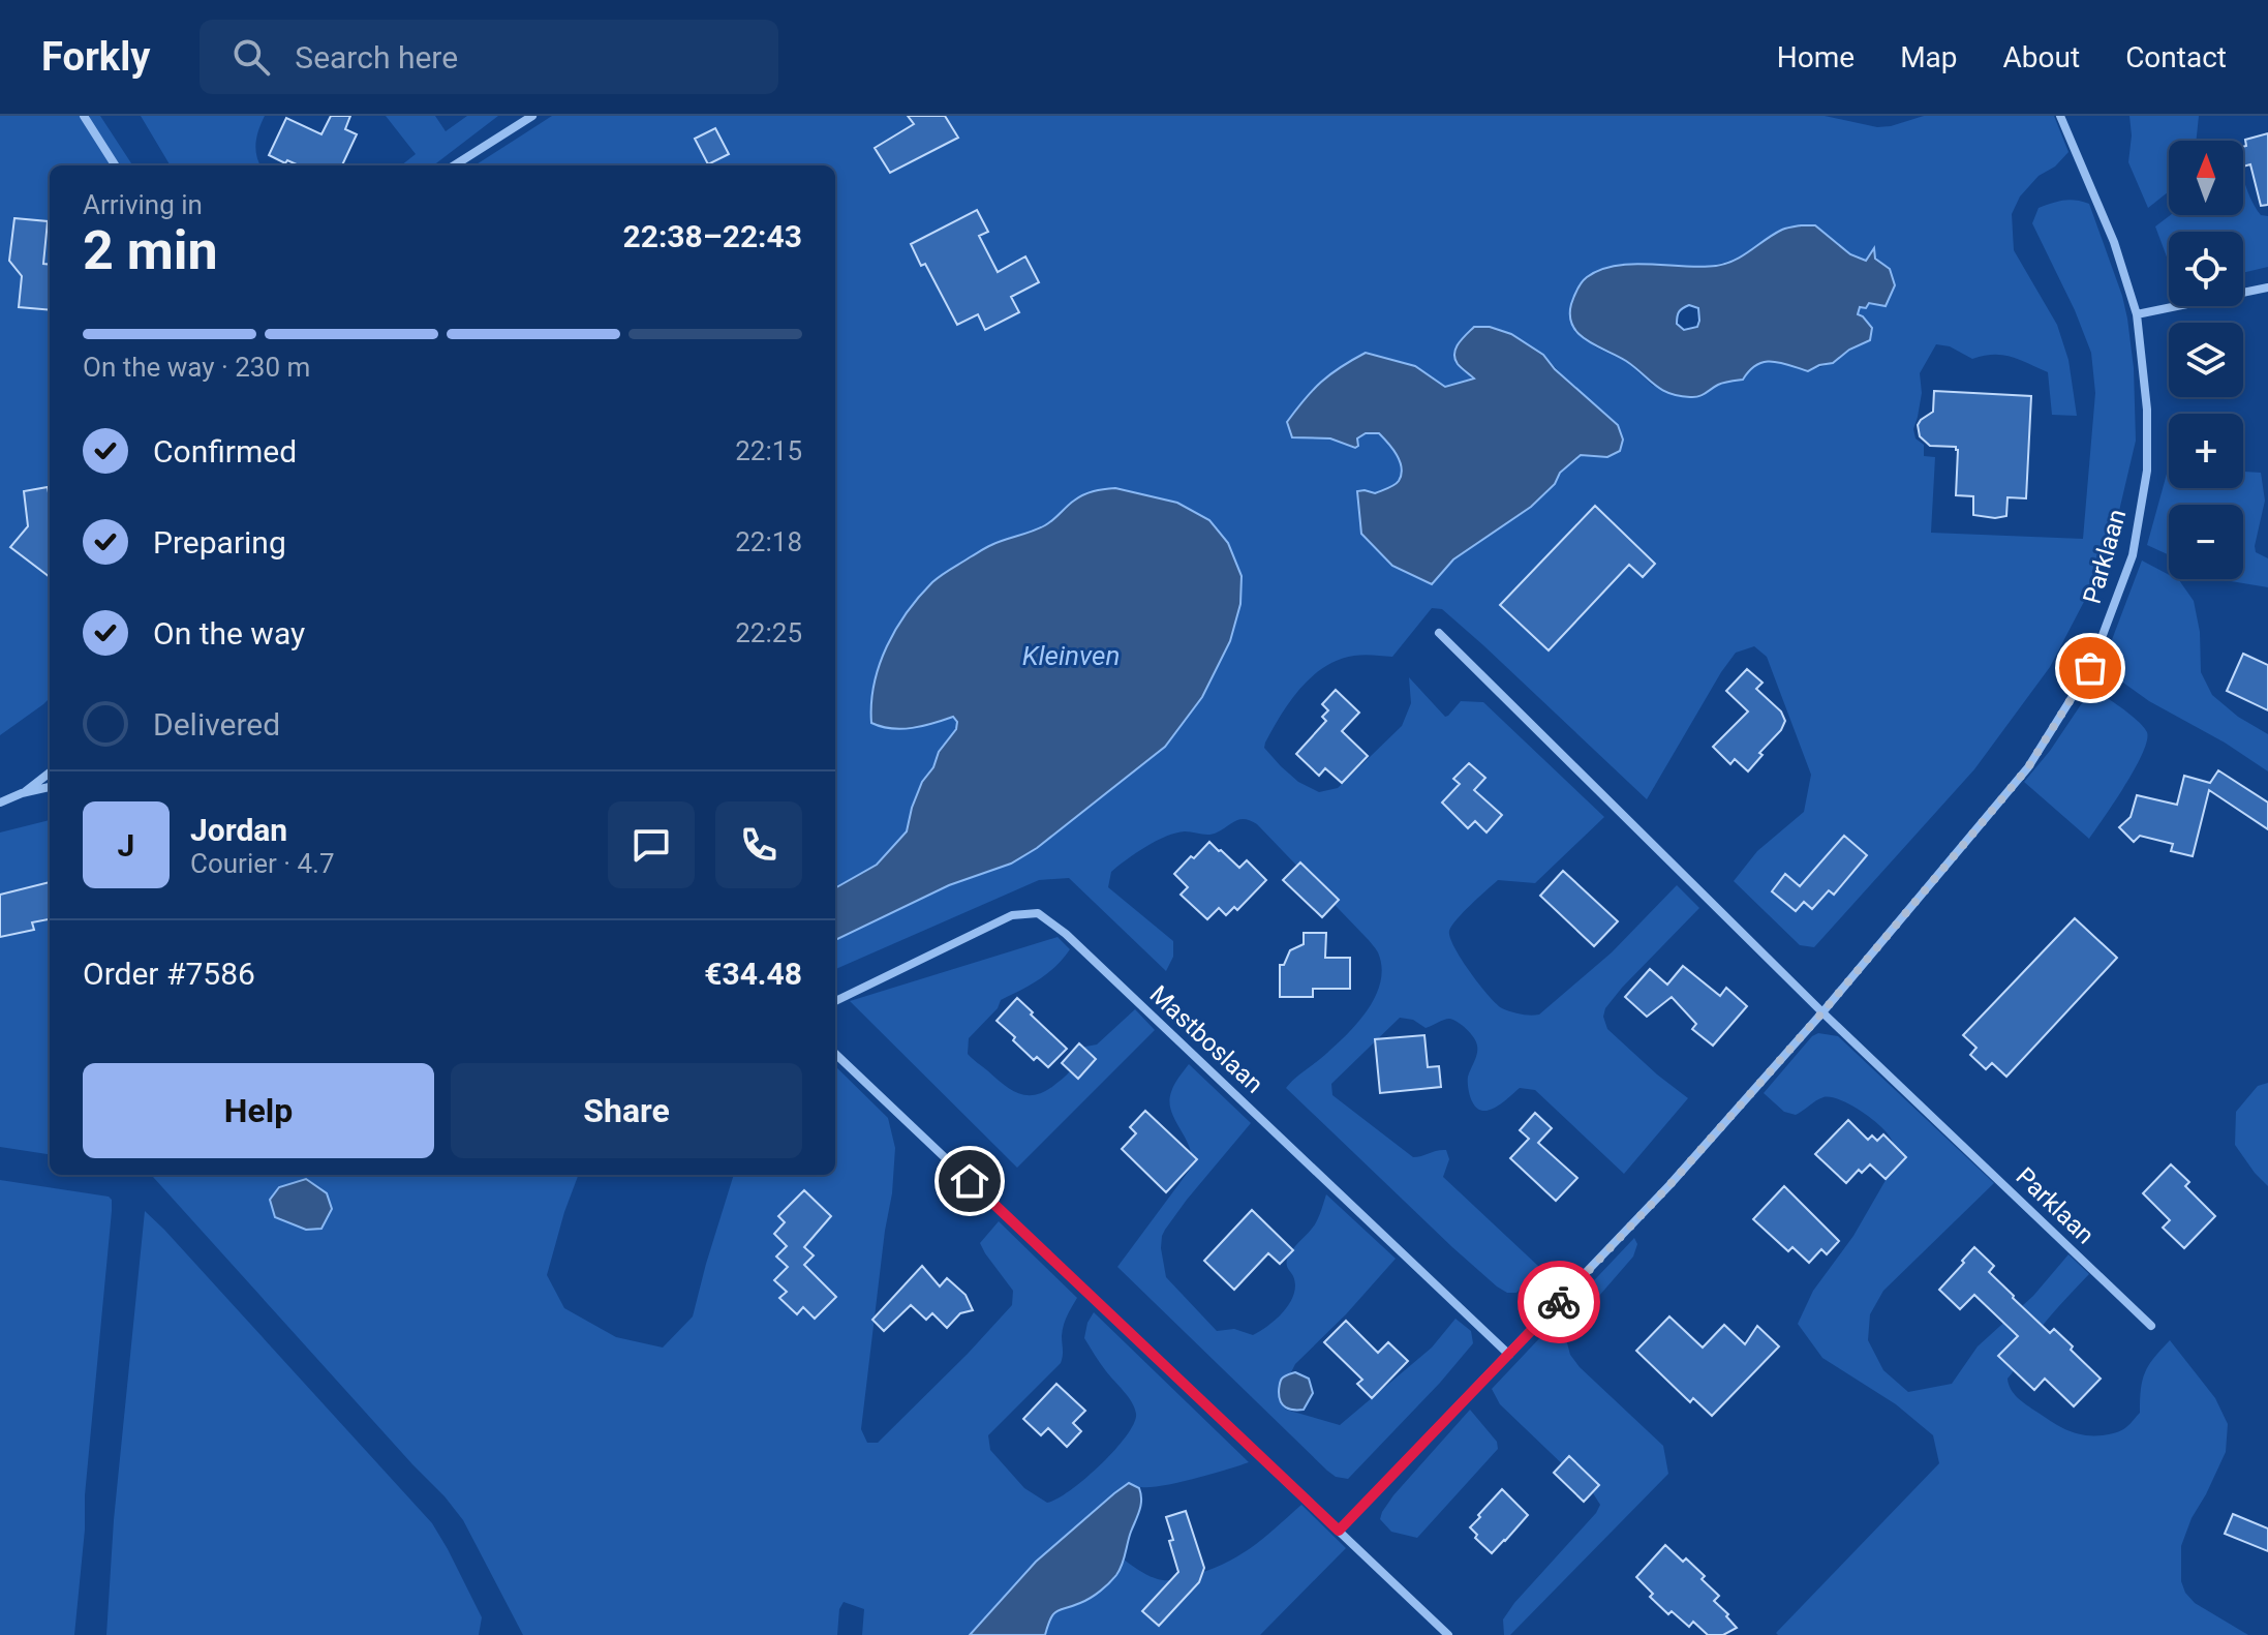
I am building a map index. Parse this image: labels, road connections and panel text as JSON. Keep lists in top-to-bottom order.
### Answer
{
  "streets": {
    "street": ["Parklaan", "Mastboslaan"]
  },
  "crossings": [
    ["Parklaan", "Mastboslaan"]
  ],
  "water": ["Kleinven"],
  "north": "top",
  "page": {
    "header": "Forkly",
    "search": "Search here",
    "nav": [
      "Home",
      "Map",
      "About",
      "Contact"
    ],
    "map_buttons": ["+", "−"],
    "heading": ["2 min", "Arriving in", "22:38–22:43"],
    "panel": [
      "Jordan",
      "Courier · 4.7",
      "Order #7586",
      "€34.48"
    ],
    "bar": "On the way · 230 m",
    "list": [
      ["Confirmed", "22:15"],
      ["Preparing", "22:18"],
      ["On the way", "22:25"],
      "Delivered"
    ],
    "round": "J",
    "buttons": ["Help", "Share"]
  }
}
